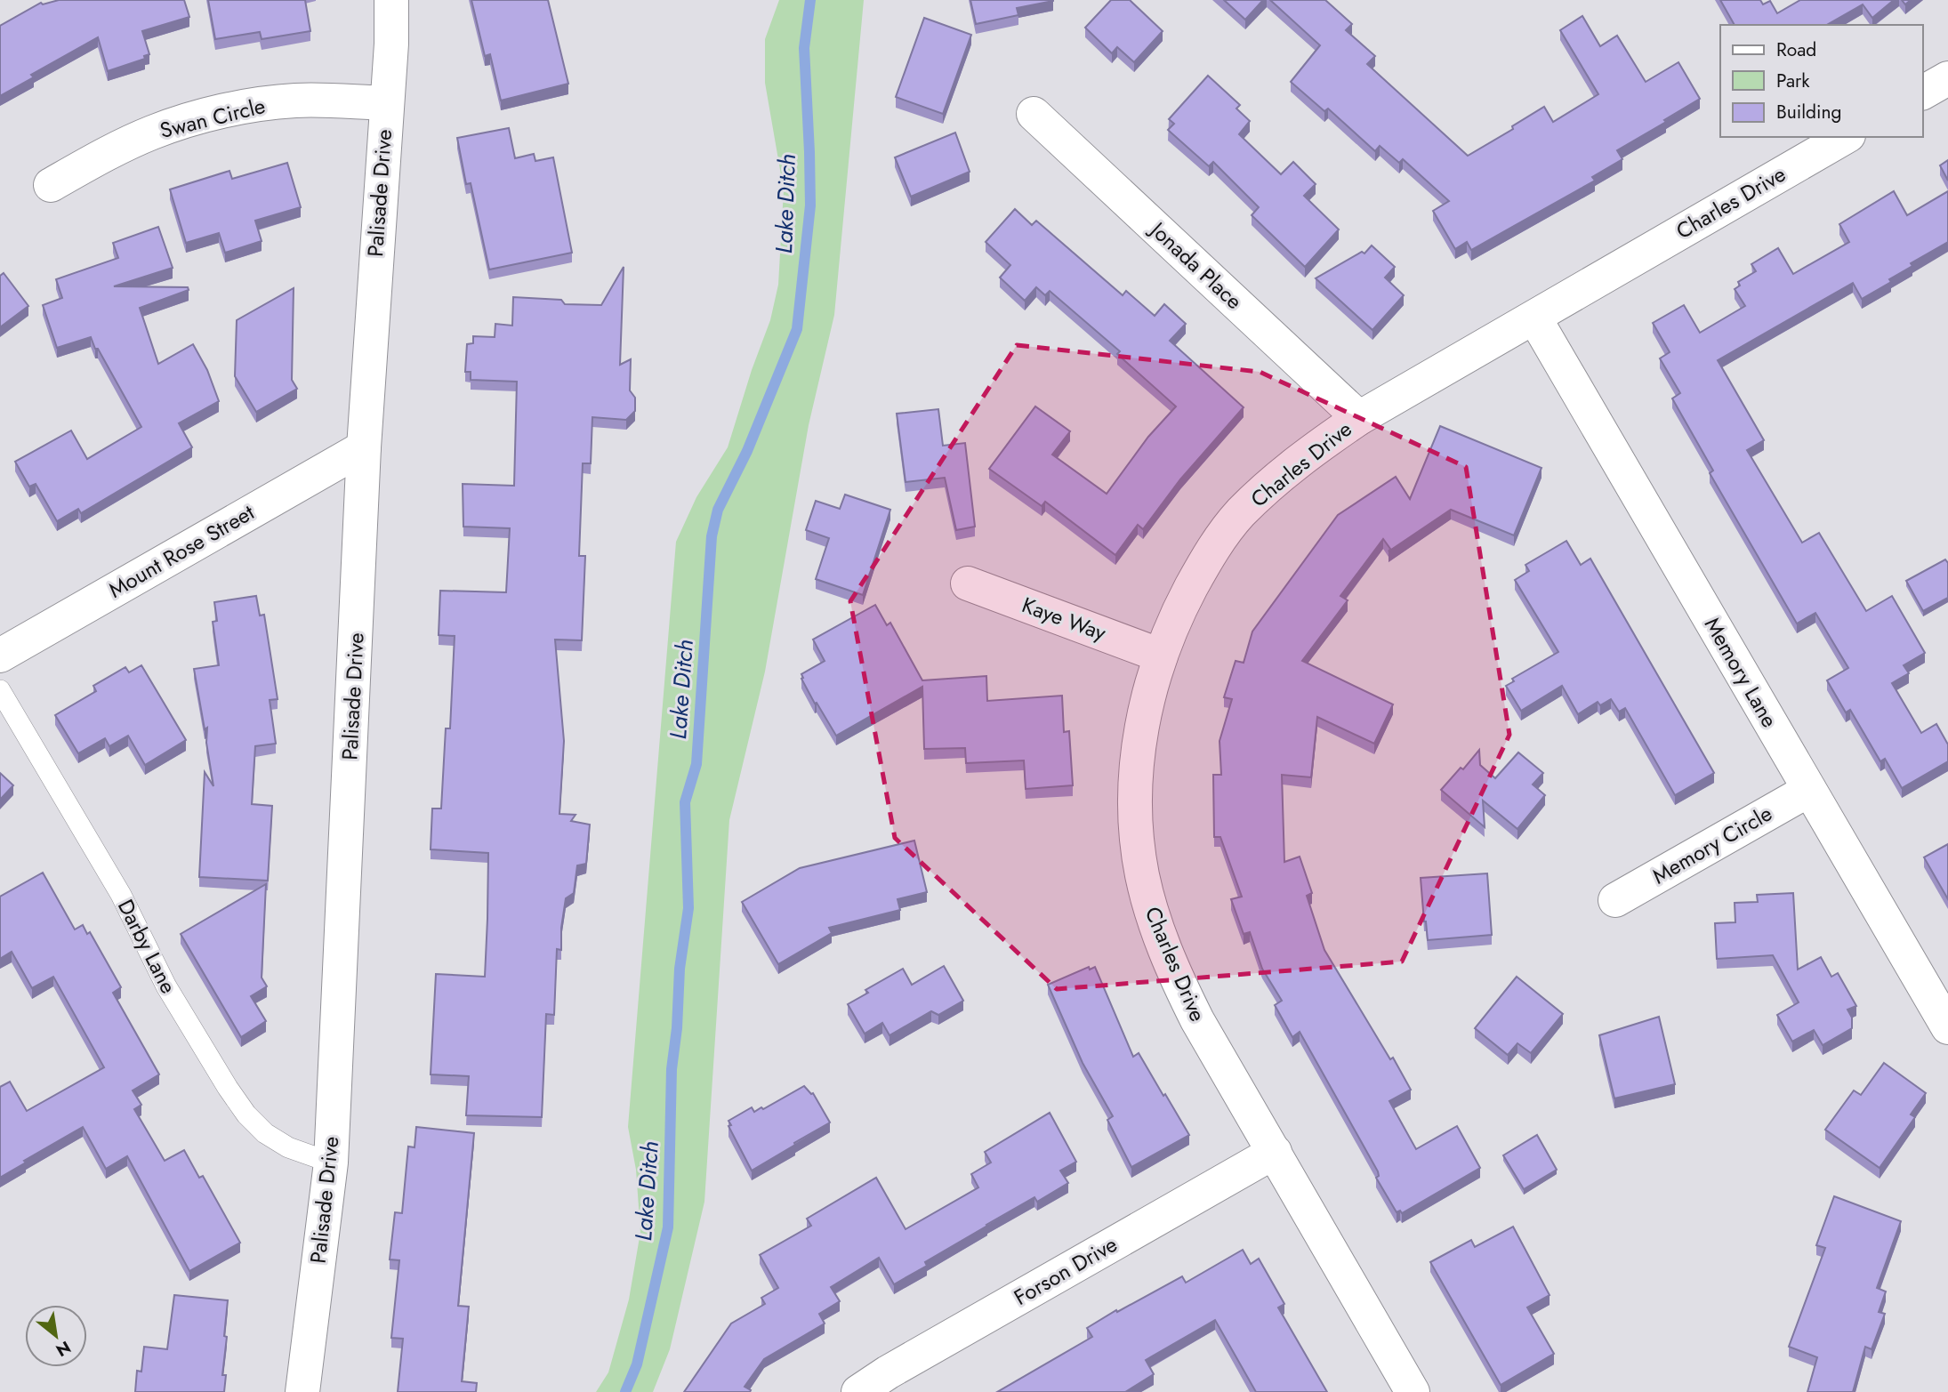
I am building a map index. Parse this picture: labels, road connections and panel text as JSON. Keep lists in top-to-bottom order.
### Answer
{
  "streets": {
    "street": [
      "Swan Circle",
      "Palisade Drive",
      "Charles Drive",
      "Jonada Place",
      "Mount Rose Street",
      "Kaye Way",
      "Memory Lane",
      "Memory Circle",
      "Forson Drive"
    ],
    "lane": ["Darby Lane"]
  },
  "crossings": [
    ["Swan Circle", "Palisade Drive"],
    ["Palisade Drive", "Mount Rose Street"],
    ["Palisade Drive", "Darby Lane"],
    ["Charles Drive", "Jonada Place"],
    ["Charles Drive", "Kaye Way"],
    ["Charles Drive", "Memory Lane"],
    ["Charles Drive", "Forson Drive"],
    ["Memory Lane", "Memory Circle"]
  ],
  "water": ["Lake Ditch"],
  "legend": ["Road", "Park", "Building"],
  "north": "bottom right"
}
